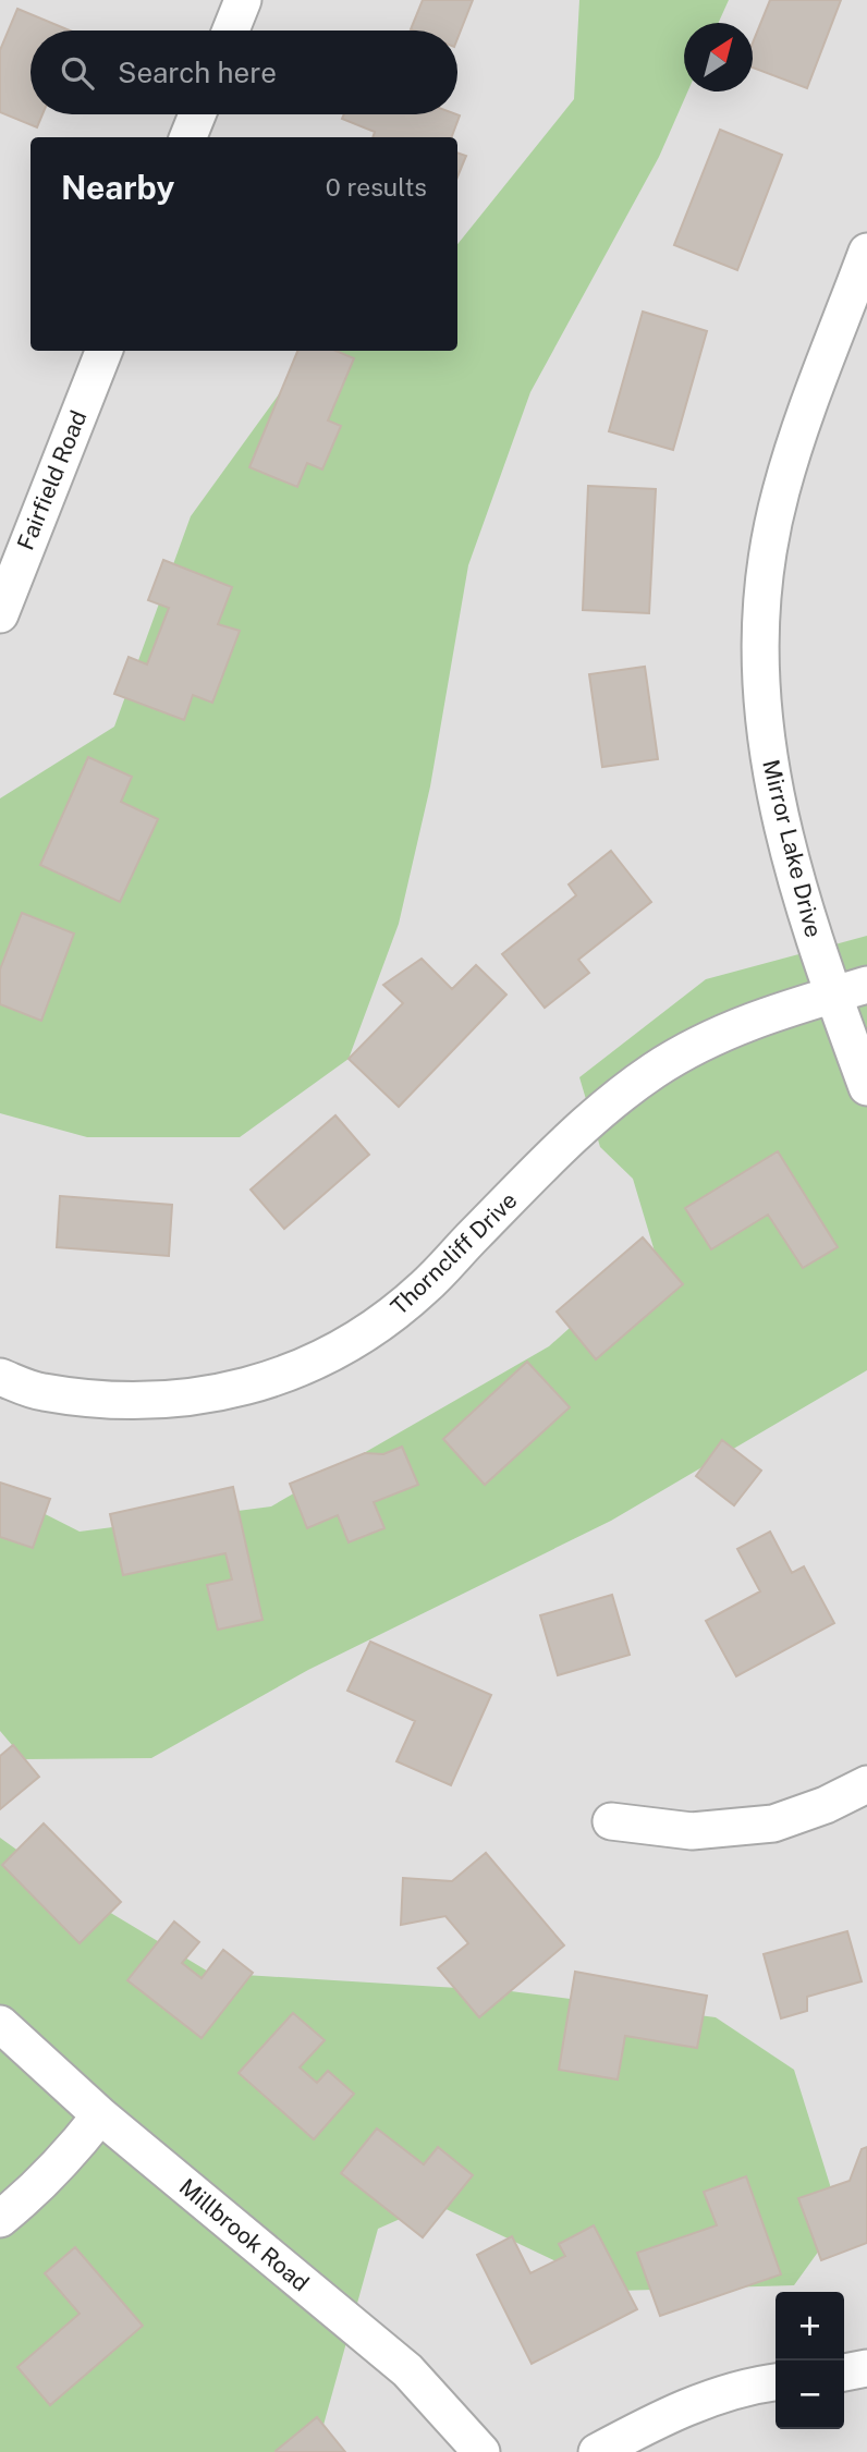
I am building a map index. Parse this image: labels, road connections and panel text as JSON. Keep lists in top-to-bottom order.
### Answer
{
  "streets": {
    "street": [
      "Fairfield Road",
      "Mirror Lake Drive",
      "Thorncliff Drive",
      "Millbrook Road"
    ]
  },
  "crossings": [
    ["Mirror Lake Drive", "Thorncliff Drive"]
  ],
  "north": "top right",
  "page": {
    "search": "Search here",
    "heading": ["Nearby", "0 results"],
    "map_buttons": ["+", "−"]
  }
}
